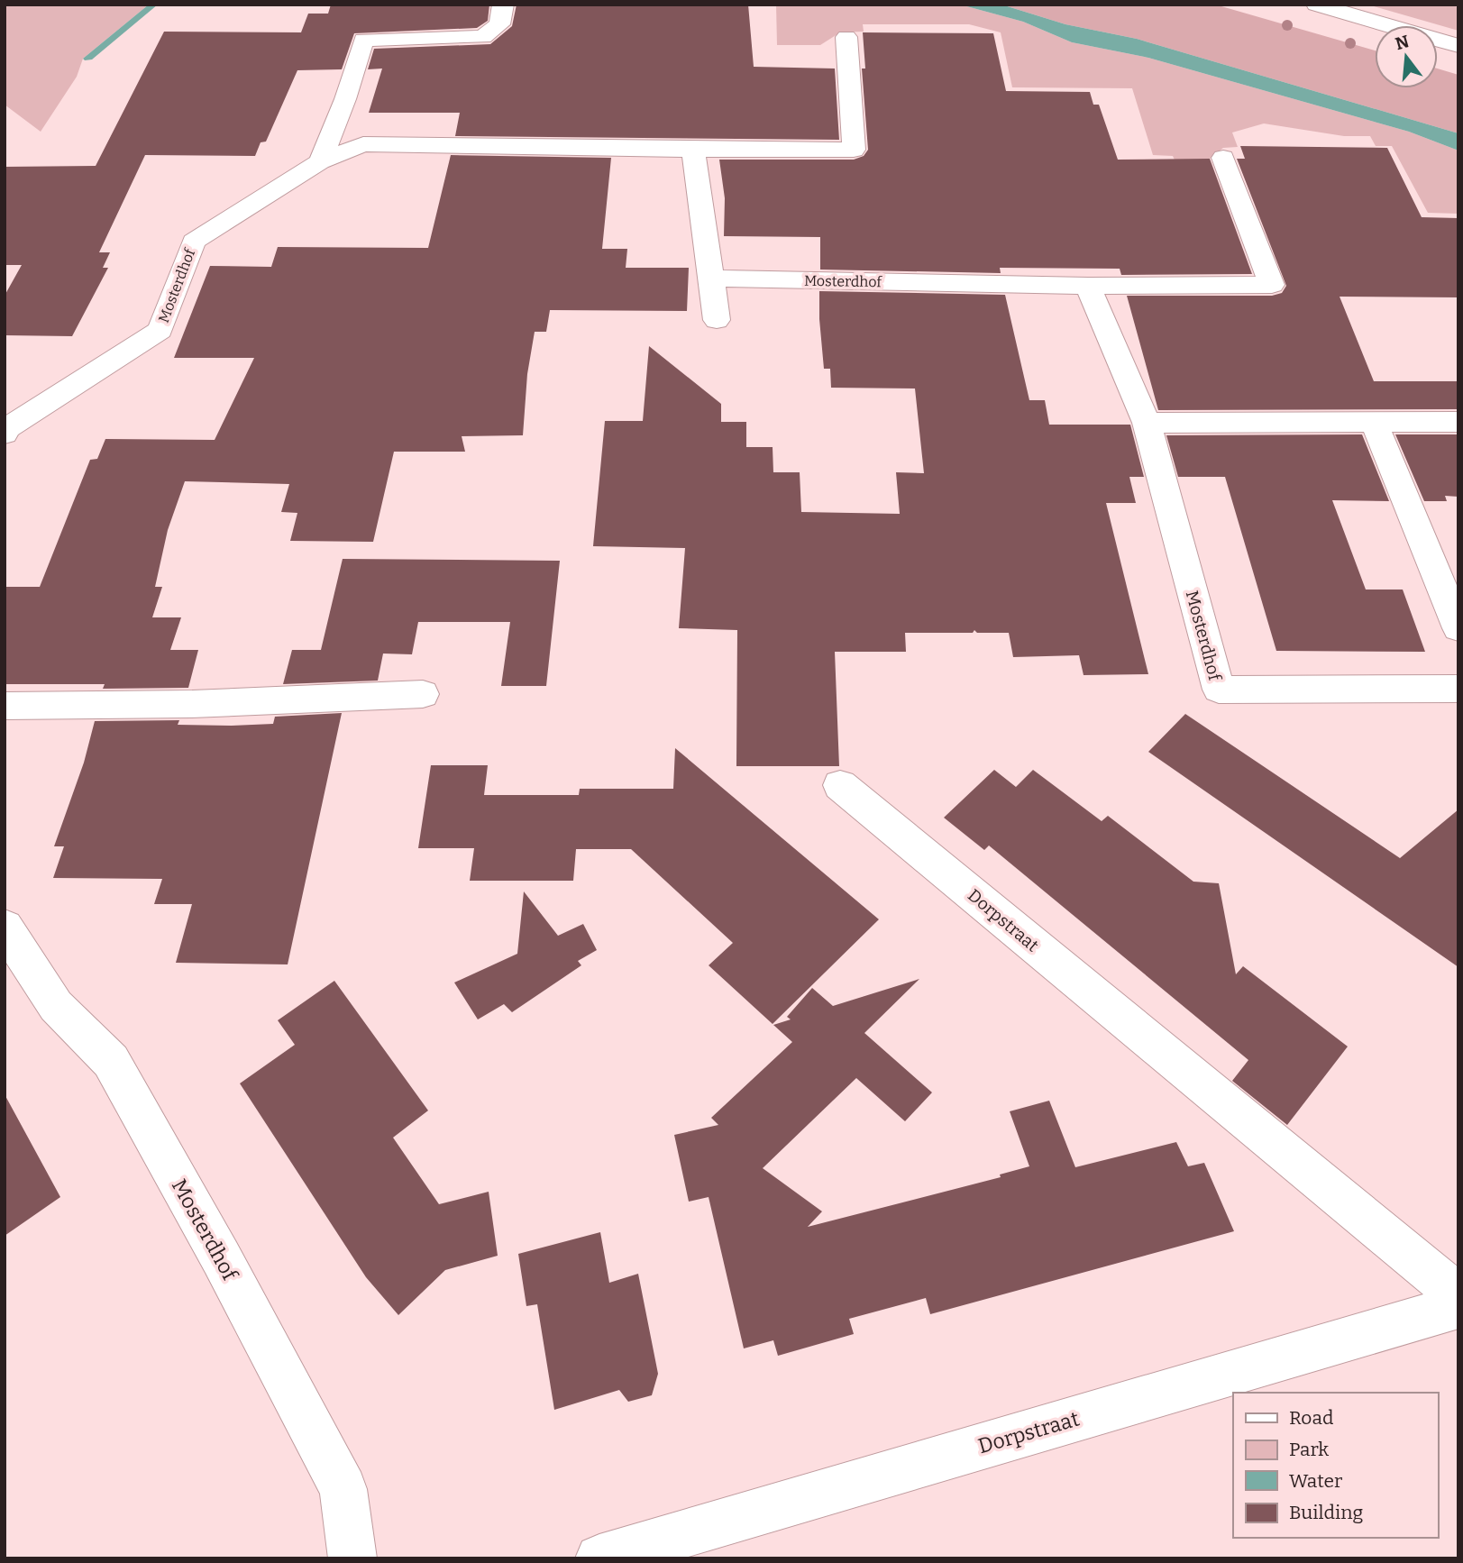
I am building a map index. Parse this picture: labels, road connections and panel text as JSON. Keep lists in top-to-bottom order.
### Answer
{
  "streets": {
    "street": ["Mosterdhof", "Dorpstraat"]
  },
  "legend": [
    "Road",
    "Park",
    "Water",
    "Building"
  ],
  "north": "top"
}
